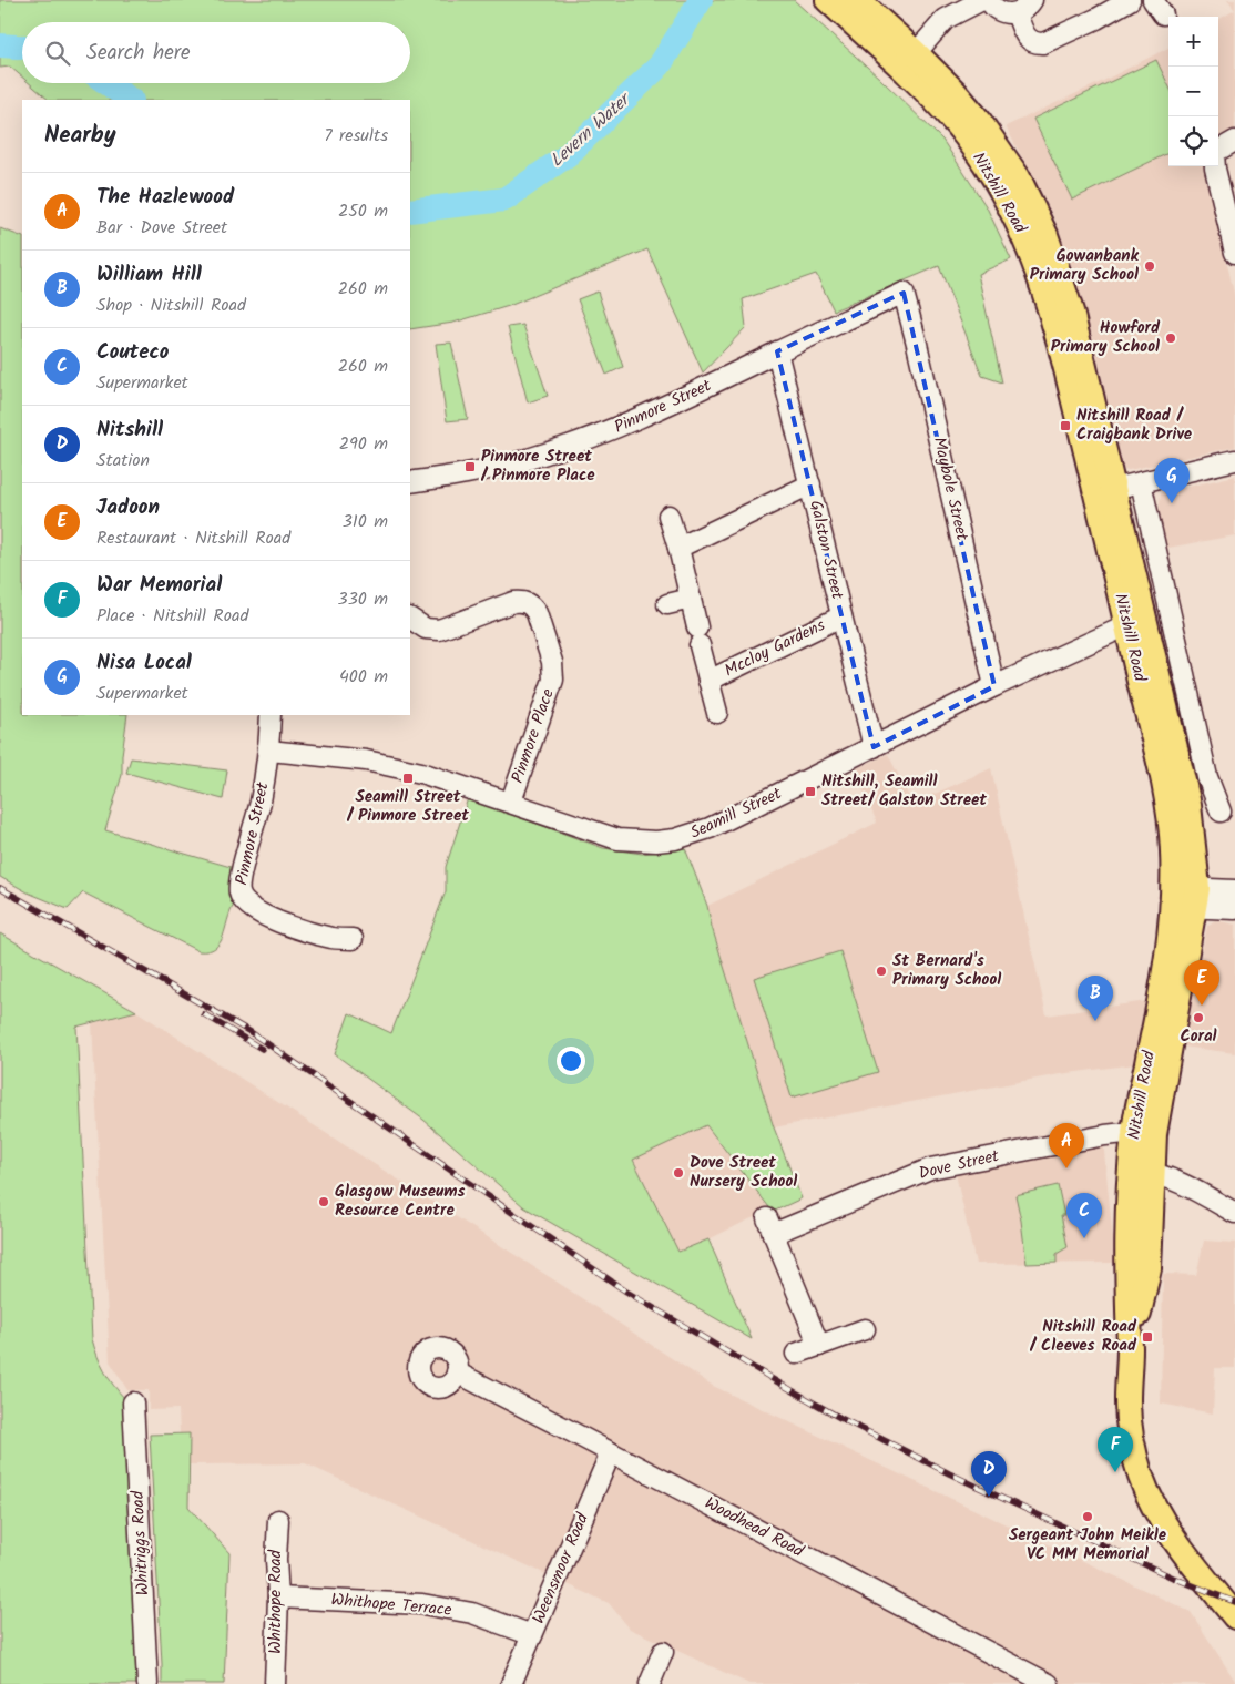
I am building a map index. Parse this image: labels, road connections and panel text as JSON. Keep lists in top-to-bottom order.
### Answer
{
  "streets": {
    "main road": ["Nitshill Road"],
    "street": [
      "Pinmore Street",
      "Maybole Street",
      "Galston Street",
      "Mccloy Gardens",
      "Pinmore Place",
      "Seamill Street",
      "Dove Street",
      "Woodhead Road",
      "Whitriggs Road",
      "Weensmoor Road",
      "Whithope Road",
      "Whithope Terrace"
    ]
  },
  "crossings": [
    ["Nitshill Road", "Seamill Street"],
    ["Nitshill Road", "Dove Street"],
    ["Pinmore Street", "Maybole Street"],
    ["Pinmore Street", "Galston Street"],
    ["Pinmore Street", "Seamill Street"],
    ["Maybole Street", "Seamill Street"],
    ["Galston Street", "Mccloy Gardens"],
    ["Galston Street", "Seamill Street"],
    ["Pinmore Place", "Seamill Street"],
    ["Woodhead Road", "Weensmoor Road"],
    ["Weensmoor Road", "Whithope Terrace"],
    ["Whithope Road", "Whithope Terrace"]
  ],
  "water": ["Levern Water"],
  "places": {
    "other": [
      "Gowanbank Primary School",
      "Howford Primary School",
      "St Bernard's Primary School",
      "Coral",
      "Dove Street Nursery School",
      "Glasgow Museums Resource Centre",
      "Sergeant John Meikle VC MM Memorial"
    ],
    "transit": [
      "Nitshill Road / Craigbank Drive",
      "Pinmore Street / Pinmore Place",
      "Seamill Street / Pinmore Street",
      "Nitshill, Seamill Street/ Galston Street",
      "Nitshill Road / Cleeves Road"
    ]
  },
  "page": {
    "map_buttons": ["+", "−"],
    "search": "Search here",
    "heading": ["Nearby", "7 results"],
    "list": [
      {
        "mark": "A",
        "name": "The Hazlewood",
        "note": "Bar · Dove Street",
        "value": "250 m"
      },
      {
        "mark": "B",
        "name": "William Hill",
        "note": "Shop · Nitshill Road",
        "value": "260 m"
      },
      {
        "mark": "C",
        "name": "Couteco",
        "note": "Supermarket",
        "value": "260 m"
      },
      {
        "mark": "D",
        "name": "Nitshill",
        "note": "Station",
        "value": "290 m"
      },
      {
        "mark": "E",
        "name": "Jadoon",
        "note": "Restaurant · Nitshill Road",
        "value": "310 m"
      },
      {
        "mark": "F",
        "name": "War Memorial",
        "note": "Place · Nitshill Road",
        "value": "330 m"
      },
      {
        "mark": "G",
        "name": "Nisa Local",
        "note": "Supermarket",
        "value": "400 m"
      }
    ],
    "pins": [
      "G",
      "E",
      "B",
      "A",
      "C",
      "F",
      "D"
    ]
  }
}
